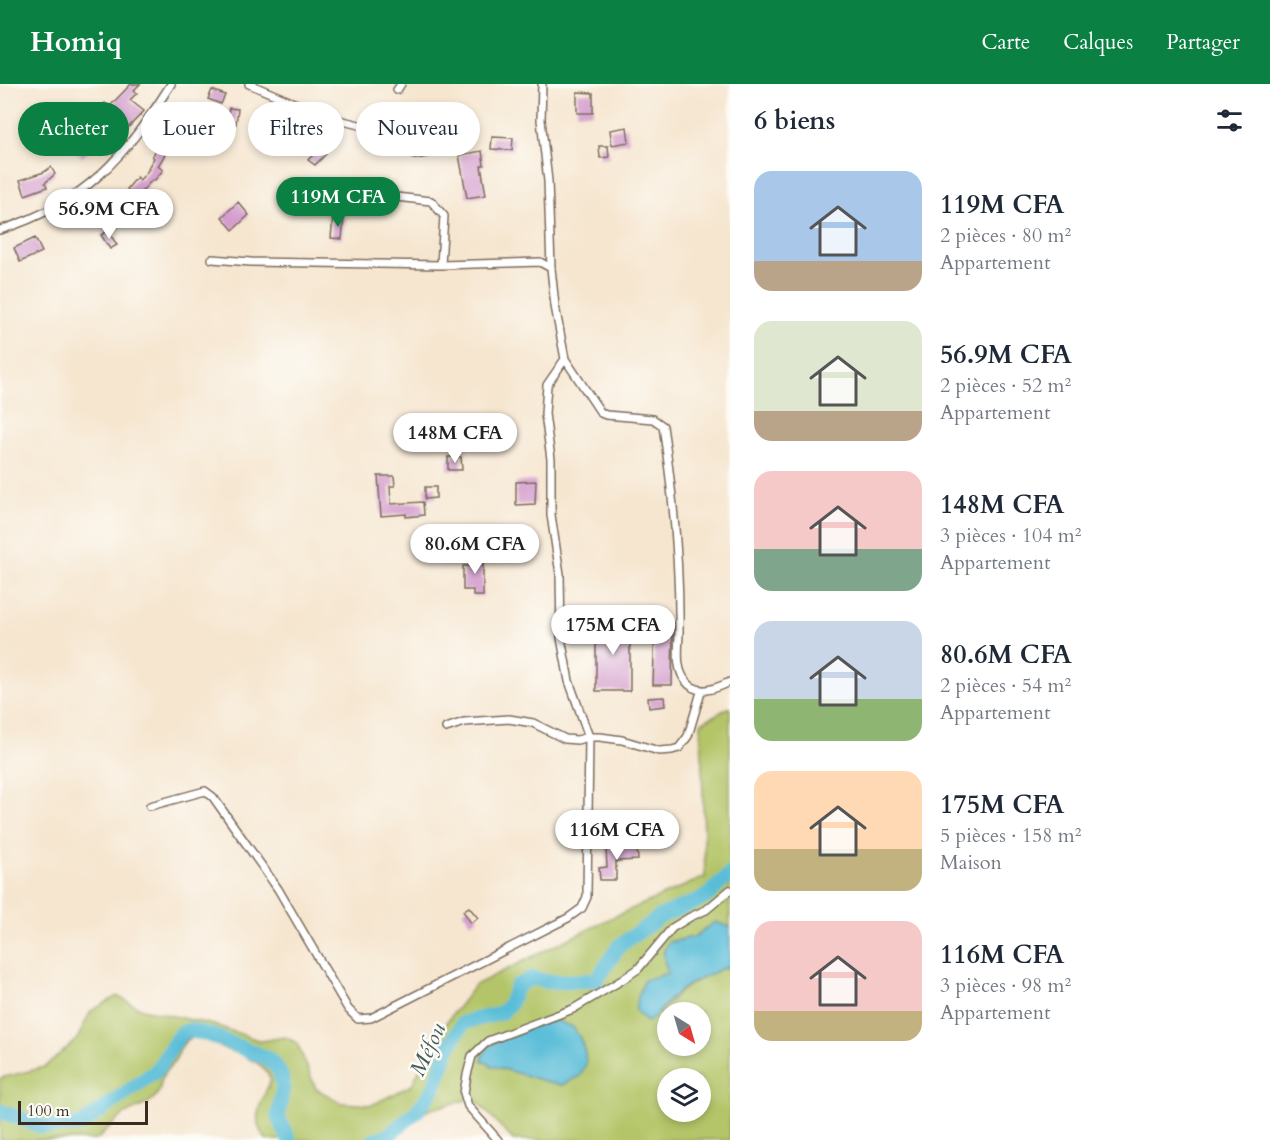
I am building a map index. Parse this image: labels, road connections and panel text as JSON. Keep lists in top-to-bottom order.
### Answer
{
  "water": ["Méfou"],
  "scale_bar": "100 m",
  "north": "bottom right",
  "page": {
    "header": "Homiq",
    "nav": ["Carte", "Calques", "Partager"],
    "heading": "6 biens",
    "chip": [
      "Acheter",
      "Louer",
      "Filtres",
      "Nouveau"
    ],
    "list": [
      {
        "name": "119M CFA",
        "note": "2 pièces · 80 m² · Appartement"
      },
      {
        "name": "56.9M CFA",
        "note": "2 pièces · 52 m² · Appartement"
      },
      {
        "name": "148M CFA",
        "note": "3 pièces · 104 m² · Appartement"
      },
      {
        "name": "80.6M CFA",
        "note": "2 pièces · 54 m² · Appartement"
      },
      {
        "name": "175M CFA",
        "note": "5 pièces · 158 m² · Maison"
      },
      {
        "name": "116M CFA",
        "note": "3 pièces · 98 m² · Appartement"
      }
    ],
    "price": [
      "119M CFA",
      "56.9M CFA",
      "148M CFA",
      "80.6M CFA",
      "175M CFA",
      "116M CFA"
    ],
    "scale": "100 m"
  }
}
